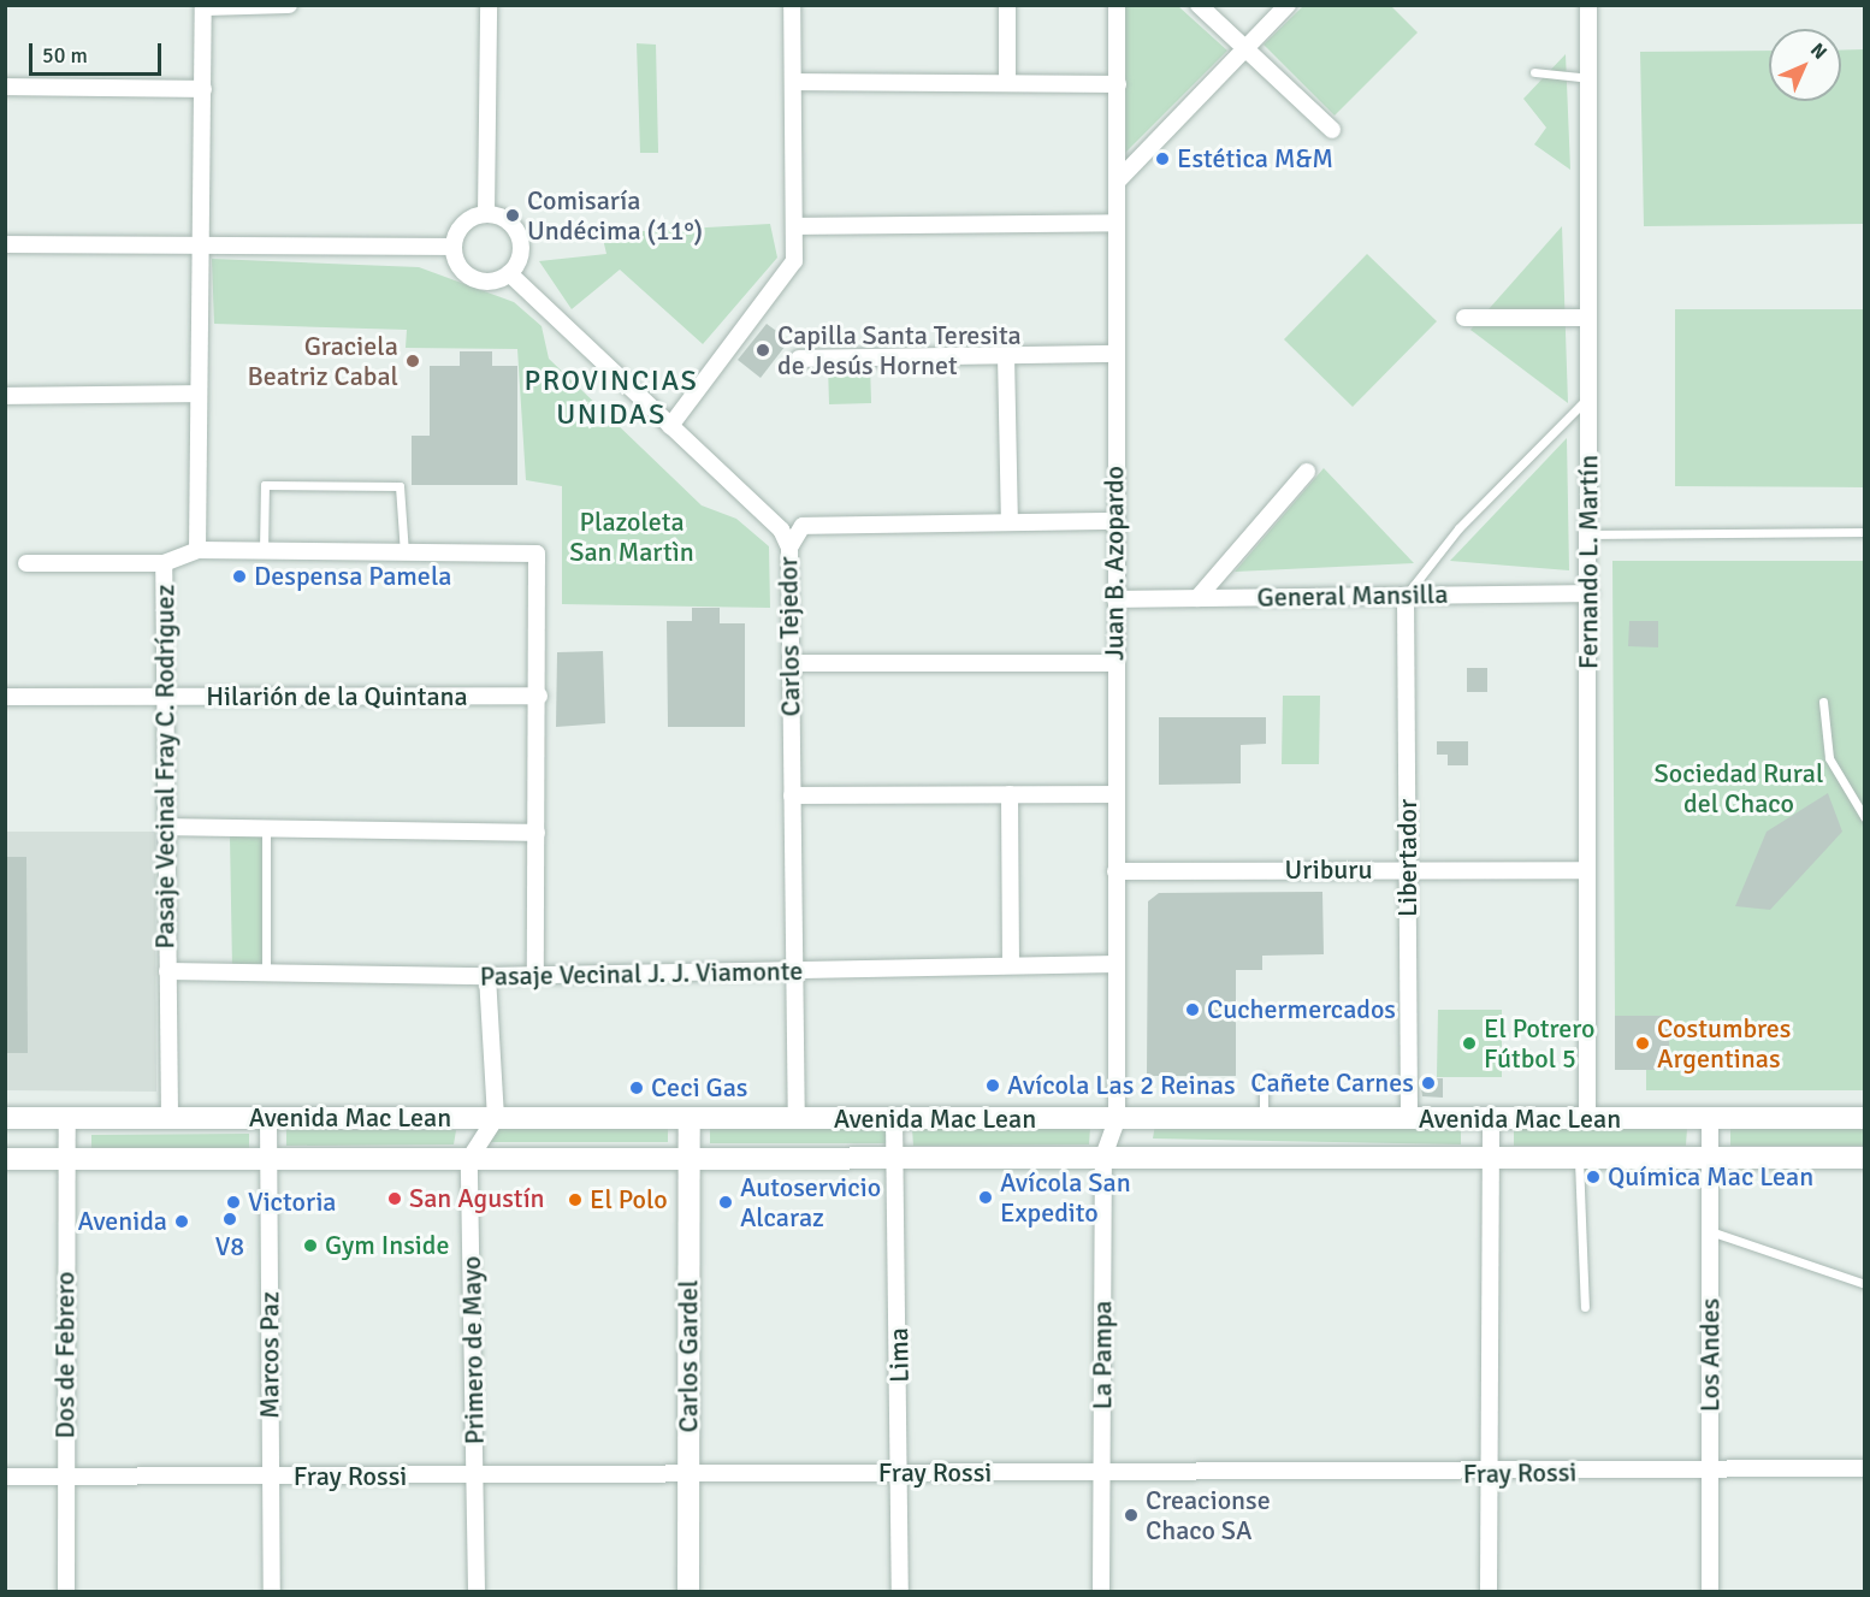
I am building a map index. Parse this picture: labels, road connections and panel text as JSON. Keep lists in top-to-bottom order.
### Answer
{
  "streets": {
    "main road": ["Avenida Mac Lean", "Carlos Gardel"],
    "street": [
      "Fernando L. Martín",
      "Juan B. Azopardo",
      "General Mansilla",
      "Carlos Tejedor",
      "Hilarión de la Quintana",
      "Pasaje Vecinal Fray C. Rodríguez",
      "Libertador",
      "Uriburu",
      "Pasaje Vecinal J. J. Viamonte",
      "Primero de Mayo",
      "Dos de Febrero",
      "Marcos Paz",
      "Lima",
      "La Pampa",
      "Los Andes",
      "Fray Rossi"
    ]
  },
  "crossings": [
    ["Fernando L. Martín", "General Mansilla"],
    ["Fernando L. Martín", "Uriburu"],
    ["Fernando L. Martín", "Avenida Mac Lean"],
    ["Juan B. Azopardo", "General Mansilla"],
    ["Juan B. Azopardo", "Uriburu"],
    ["Juan B. Azopardo", "Pasaje Vecinal J. J. Viamonte"],
    ["Juan B. Azopardo", "Avenida Mac Lean"],
    ["Juan B. Azopardo", "La Pampa"],
    ["General Mansilla", "Libertador"],
    ["Carlos Tejedor", "Pasaje Vecinal J. J. Viamonte"],
    ["Carlos Tejedor", "Avenida Mac Lean"],
    ["Hilarión de la Quintana", "Pasaje Vecinal Fray C. Rodríguez"],
    ["Pasaje Vecinal Fray C. Rodríguez", "Pasaje Vecinal J. J. Viamonte"],
    ["Pasaje Vecinal Fray C. Rodríguez", "Avenida Mac Lean"],
    ["Libertador", "Uriburu"],
    ["Libertador", "Avenida Mac Lean"],
    ["Avenida Mac Lean", "Primero de Mayo"],
    ["Avenida Mac Lean", "Dos de Febrero"],
    ["Avenida Mac Lean", "Marcos Paz"],
    ["Avenida Mac Lean", "Lima"],
    ["Avenida Mac Lean", "La Pampa"],
    ["Avenida Mac Lean", "Los Andes"],
    ["Avenida Mac Lean", "Carlos Gardel"],
    ["Primero de Mayo", "Fray Rossi"],
    ["Dos de Febrero", "Fray Rossi"],
    ["Marcos Paz", "Fray Rossi"],
    ["Lima", "Fray Rossi"],
    ["La Pampa", "Fray Rossi"],
    ["Los Andes", "Fray Rossi"],
    ["Carlos Gardel", "Fray Rossi"]
  ],
  "districts": ["PROVINCIAS UNIDAS"],
  "parks": ["Plazoleta San Martìn", "Sociedad Rural del Chaco"],
  "places": [
    "Estética M&M",
    "Comisaría Undécima (11°)",
    "Capilla Santa Teresita de Jesús Hornet",
    "Graciela Beatriz Cabal",
    "Despensa Pamela",
    "Cuchermercados",
    "El Potrero Fútbol 5",
    "Costumbres Argentinas",
    "Cañete Carnes",
    "Avícola Las 2 Reinas",
    "Ceci Gas",
    "Química Mac Lean",
    "Avícola San Expedito",
    "San Agustín",
    "El Polo",
    "Victoria",
    "Autoservicio Alcaraz",
    "V8",
    "Avenida",
    "Gym Inside",
    "Creacionse Chaco SA"
  ],
  "scale_bar": "50 m",
  "north": "top right"
}
